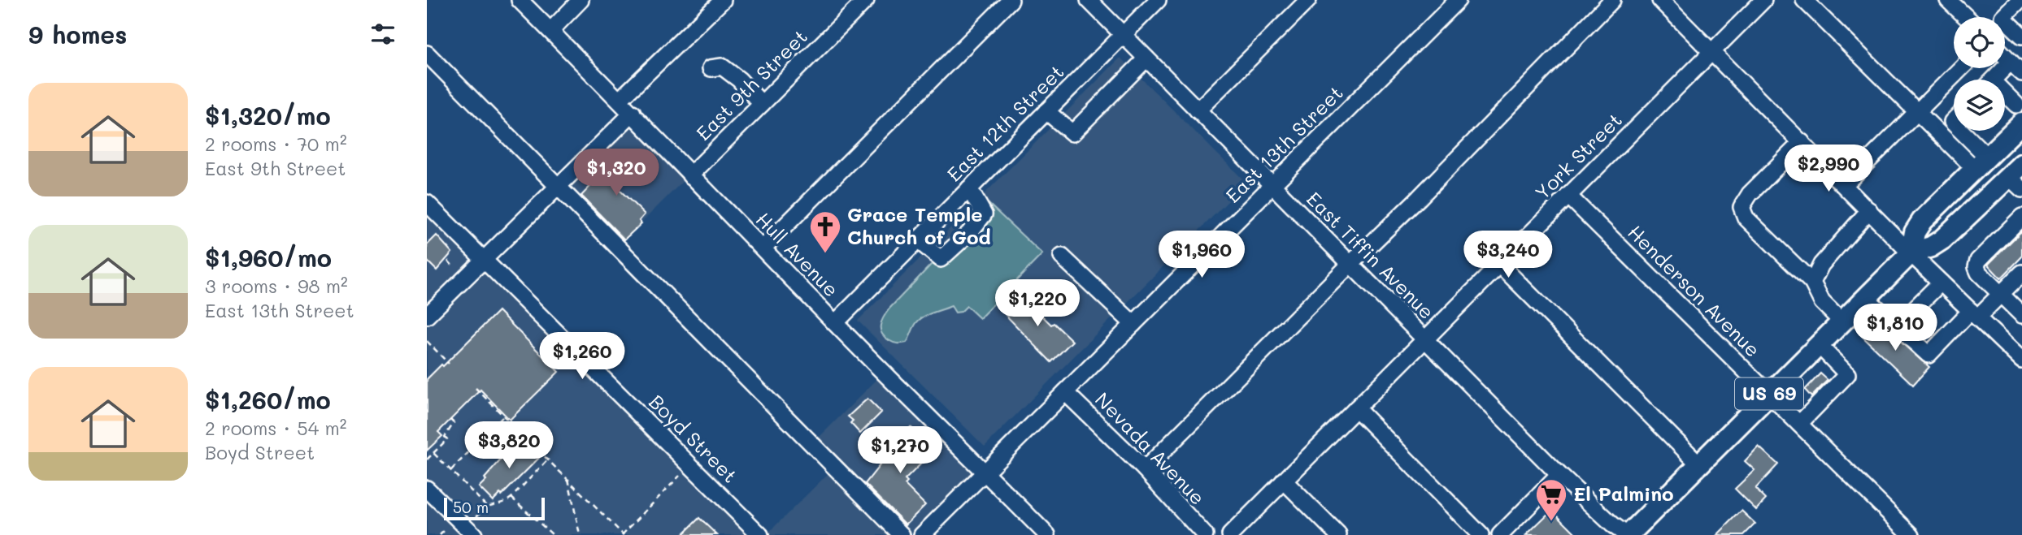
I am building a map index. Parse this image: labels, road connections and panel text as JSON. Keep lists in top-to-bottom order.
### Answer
{
  "streets": {
    "main road": ["US 69"],
    "street": [
      "East 9th Street",
      "East 12th Street",
      "East 13th Street",
      "York Street",
      "Hull Avenue",
      "East Tiffin Avenue",
      "Henderson Avenue",
      "Boyd Street",
      "Nevada Avenue"
    ]
  },
  "crossings": [
    ["East 9th Street", "Hull Avenue"],
    ["East 12th Street", "Hull Avenue"],
    ["East 12th Street", "East Tiffin Avenue"],
    ["East 13th Street", "Hull Avenue"],
    ["East 13th Street", "East Tiffin Avenue"],
    ["East 13th Street", "Nevada Avenue"],
    ["York Street", "East Tiffin Avenue"],
    ["York Street", "Henderson Avenue"],
    ["East Tiffin Avenue", "US 69"],
    ["Henderson Avenue", "US 69"]
  ],
  "places": {
    "church": ["Grace Temple Church of God"],
    "supermarket": ["El Palmino"]
  },
  "scale_bar": "50 m",
  "page": {
    "heading": "9 homes",
    "list": [
      {
        "name": "$1,320/mo",
        "note": "2 rooms · 70 m² · East 9th Street"
      },
      {
        "name": "$1,960/mo",
        "note": "3 rooms · 98 m² · East 13th Street"
      },
      {
        "name": "$1,260/mo",
        "note": "2 rooms · 54 m² · Boyd Street"
      }
    ],
    "price": [
      "$2,990",
      "$1,320",
      "$1,960",
      "$3,240",
      "$1,220",
      "$1,810",
      "$1,260",
      "$3,820",
      "$1,270"
    ],
    "scale": "50 m"
  }
}
